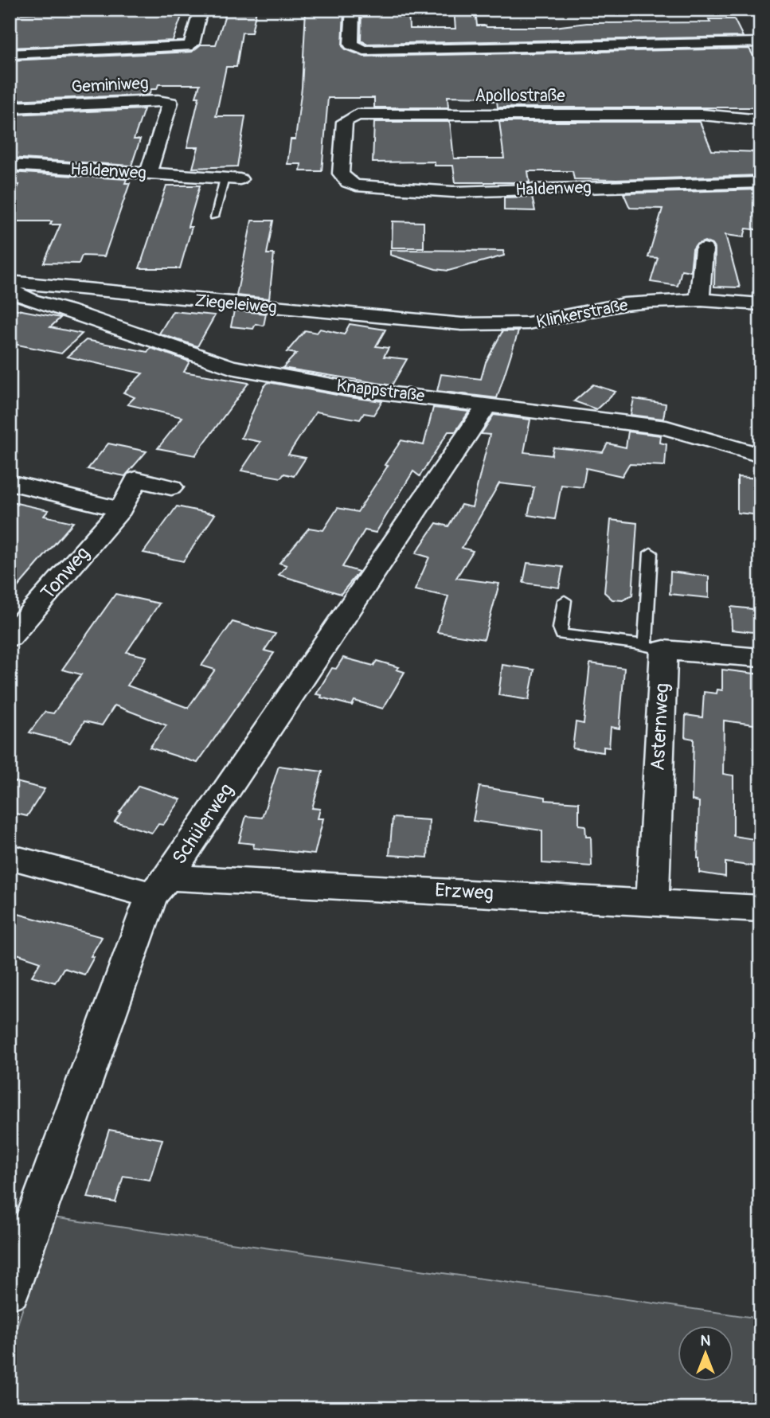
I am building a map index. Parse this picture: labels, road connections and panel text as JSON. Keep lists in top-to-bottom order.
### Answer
{
  "streets": {
    "street": [
      "Geminiweg",
      "Apollostraße",
      "Haldenweg",
      "Ziegeleiweg",
      "Klinkerstraße",
      "Knappstraße",
      "Tonweg",
      "Asternweg",
      "Schülerweg",
      "Erzweg"
    ]
  },
  "crossings": [
    ["Geminiweg", "Haldenweg"],
    ["Apollostraße", "Haldenweg"],
    ["Ziegeleiweg", "Klinkerstraße"],
    ["Knappstraße", "Schülerweg"],
    ["Asternweg", "Erzweg"],
    ["Schülerweg", "Erzweg"]
  ],
  "north": "top"
}
